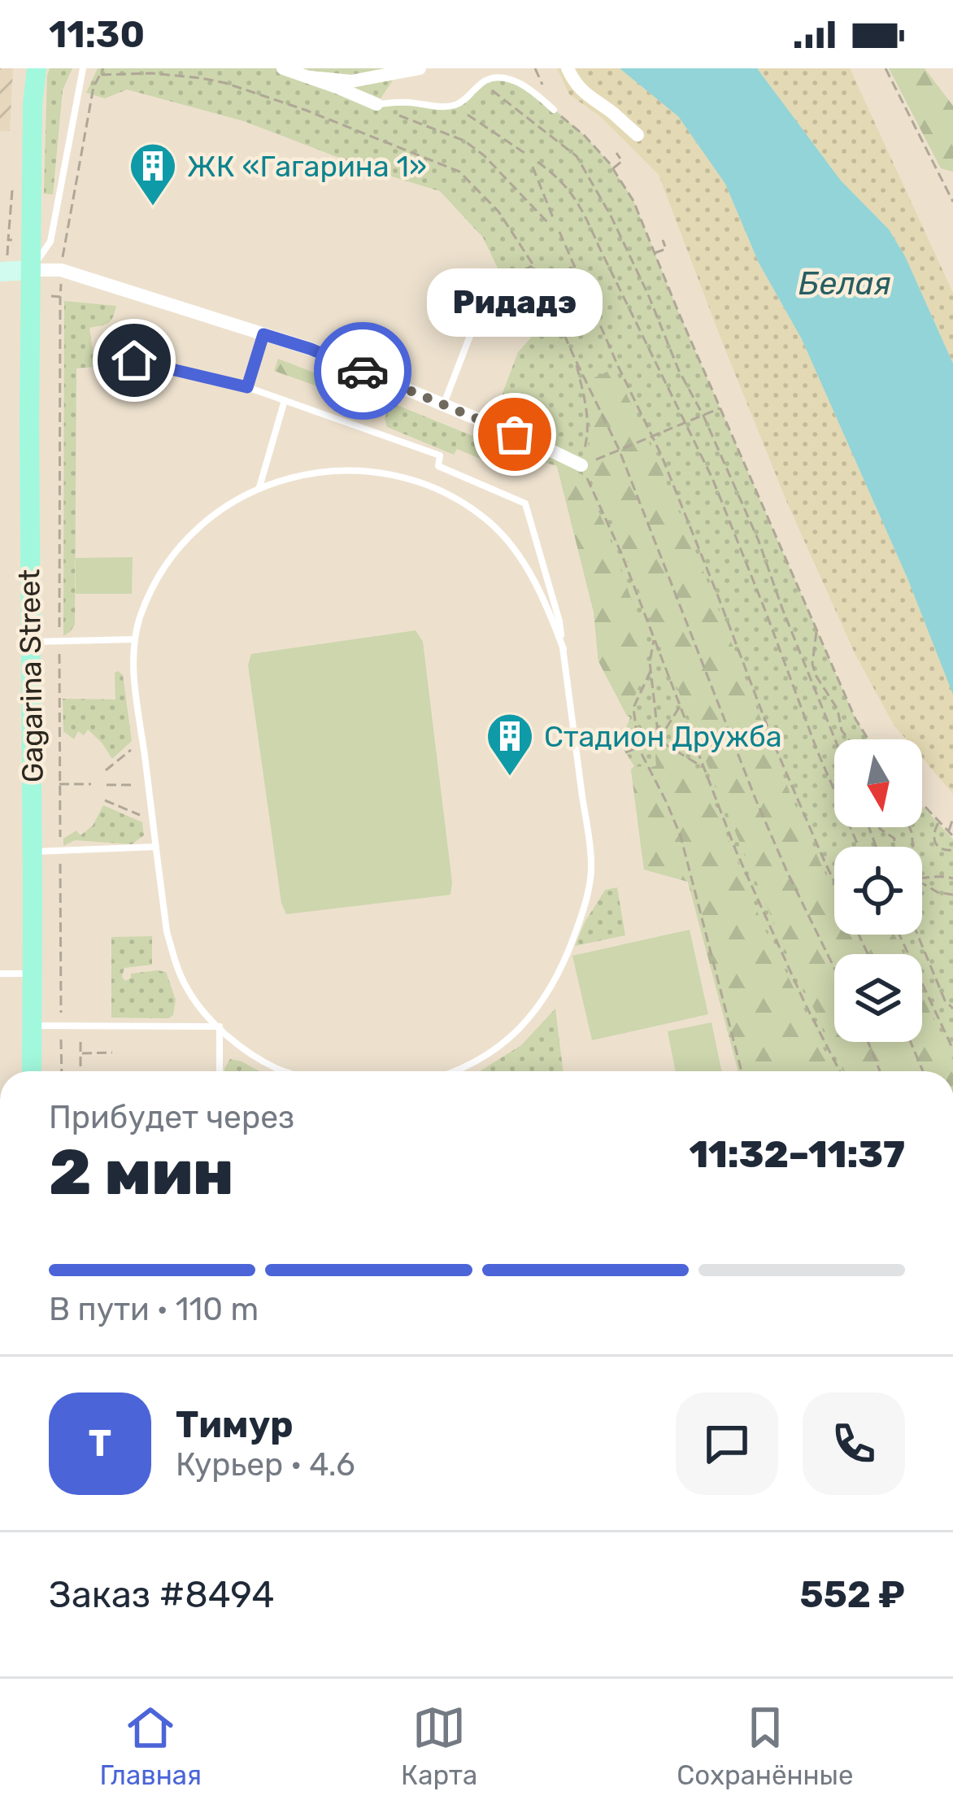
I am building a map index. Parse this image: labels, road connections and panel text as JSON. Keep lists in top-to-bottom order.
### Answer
{
  "streets": {
    "main road": ["Gagarina Street"]
  },
  "water": ["Белая"],
  "places": {
    "building": ["ЖК «Гагарина 1»", "Стадион Дружба"],
    "other": ["Ридадэ"]
  },
  "north": "bottom",
  "page": {
    "status": "11:30",
    "bubble": "Ридадэ",
    "heading": ["2 мин", "Прибудет через", "11:32–11:37"],
    "panel": [
      "Тимур",
      "Курьер · 4.6",
      "Заказ #8494",
      "552 ₽"
    ],
    "bar": "В пути · 110 m",
    "round": "Т",
    "tabs": ["Главная", "Карта", "Сохранённые"]
  }
}
